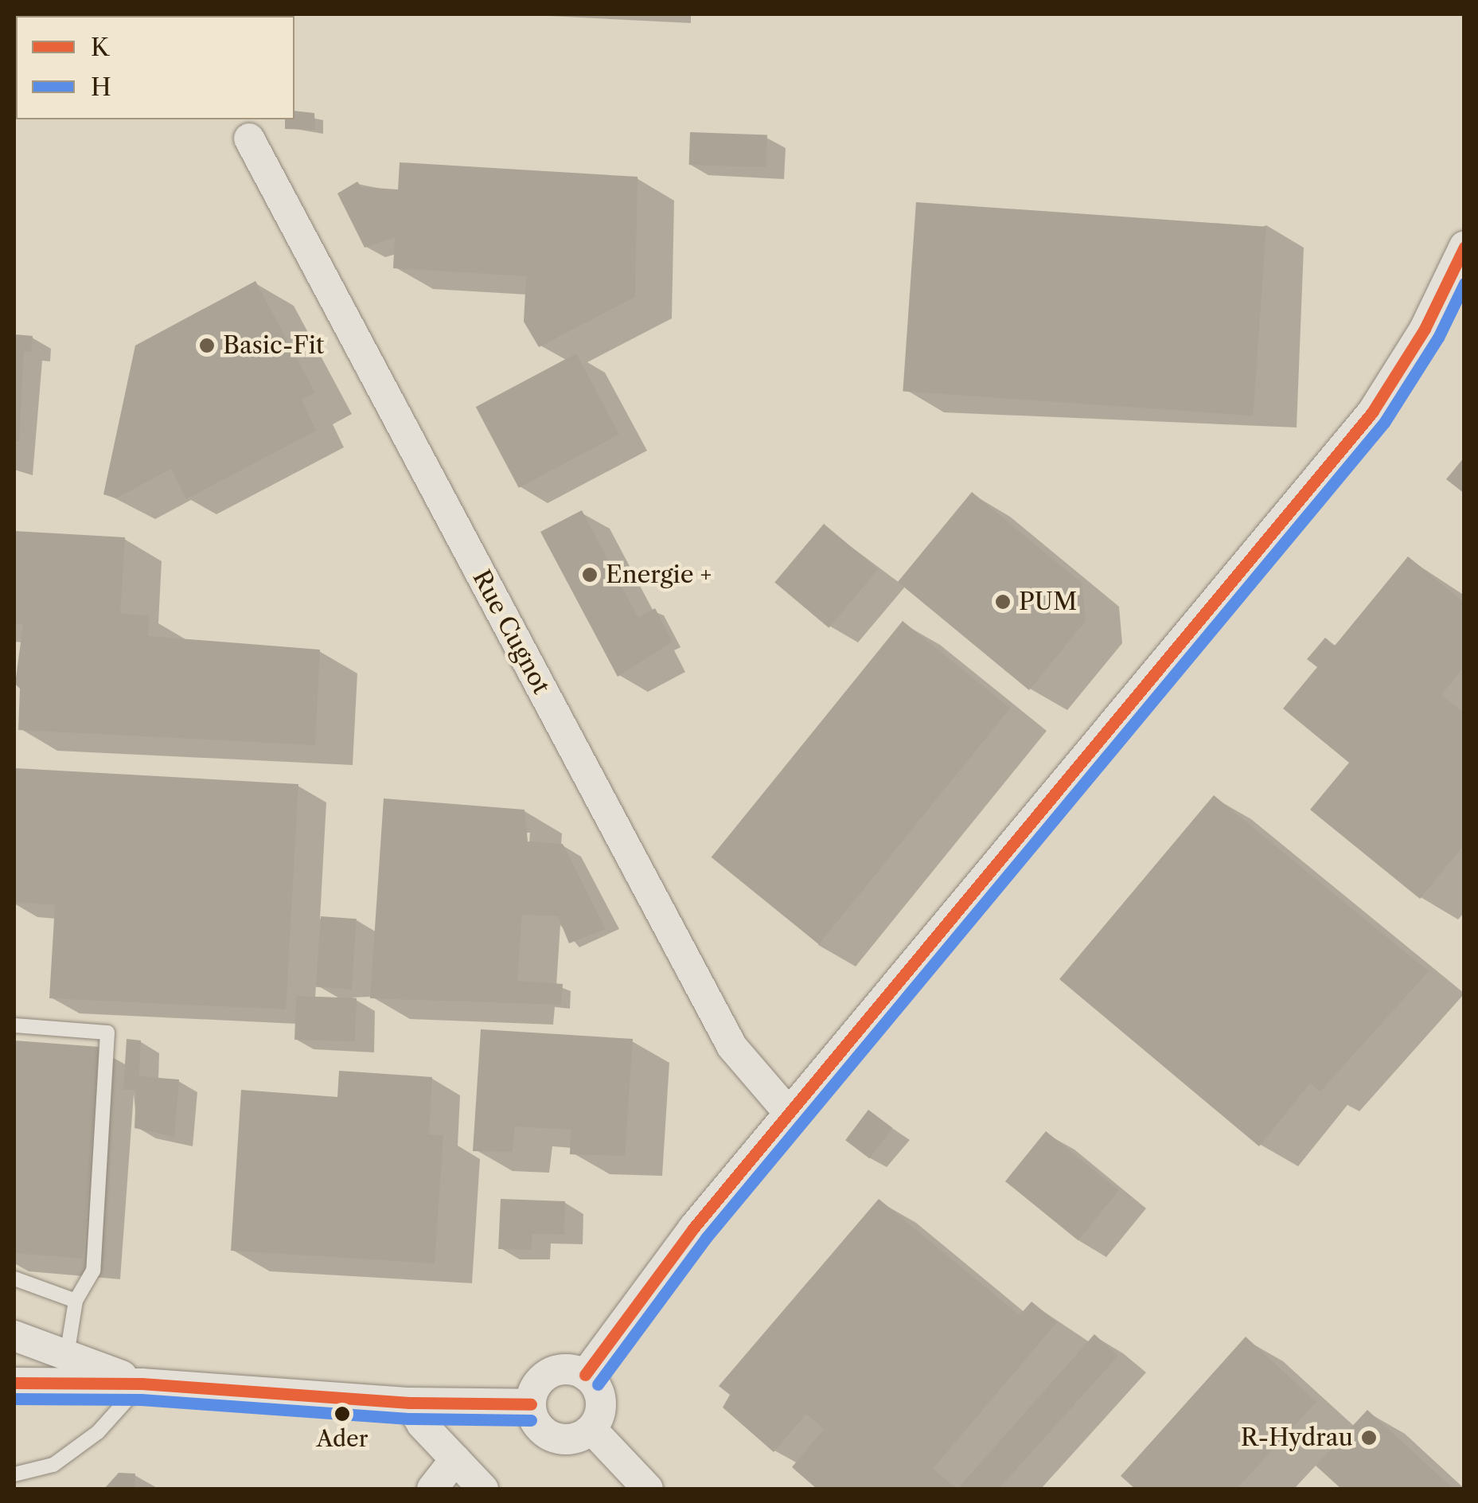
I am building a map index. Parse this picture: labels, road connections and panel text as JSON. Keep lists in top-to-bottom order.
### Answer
{
  "streets": {
    "street": ["Rue Cugnot"]
  },
  "places": [
    "Basic-Fit",
    "Energie +",
    "PUM",
    "Ader",
    "R-Hydrau"
  ],
  "lines": ["transit line K", "transit line H"],
  "legend": ["K", "H"]
}
